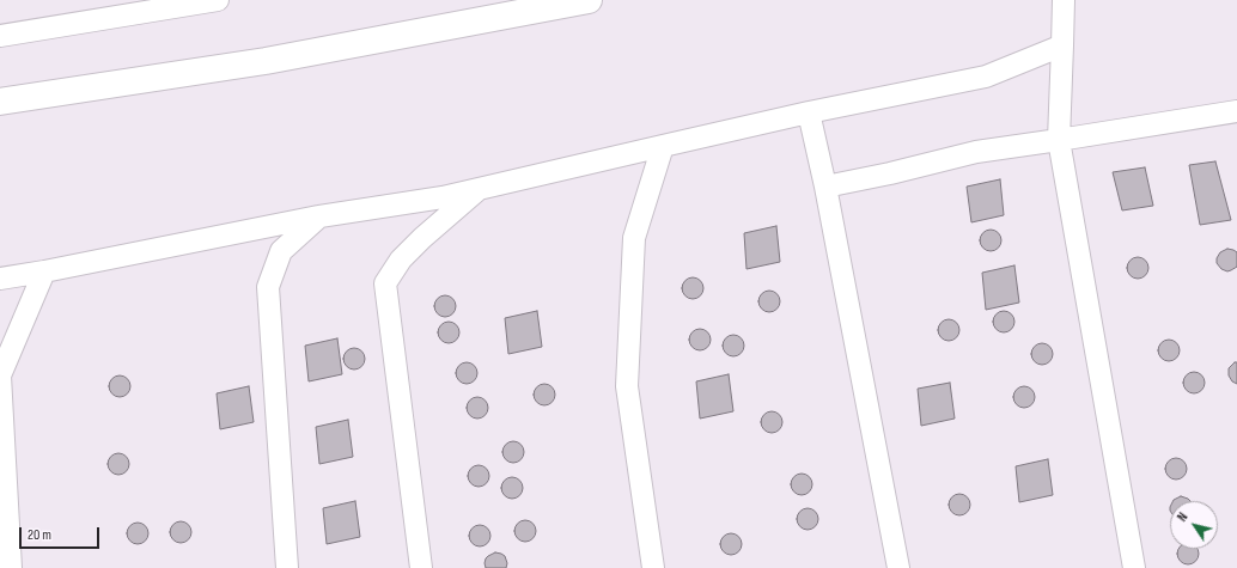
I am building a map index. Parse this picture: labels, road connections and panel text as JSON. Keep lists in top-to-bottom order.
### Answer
{
  "scale_bar": "20 m",
  "north": "top left"
}
